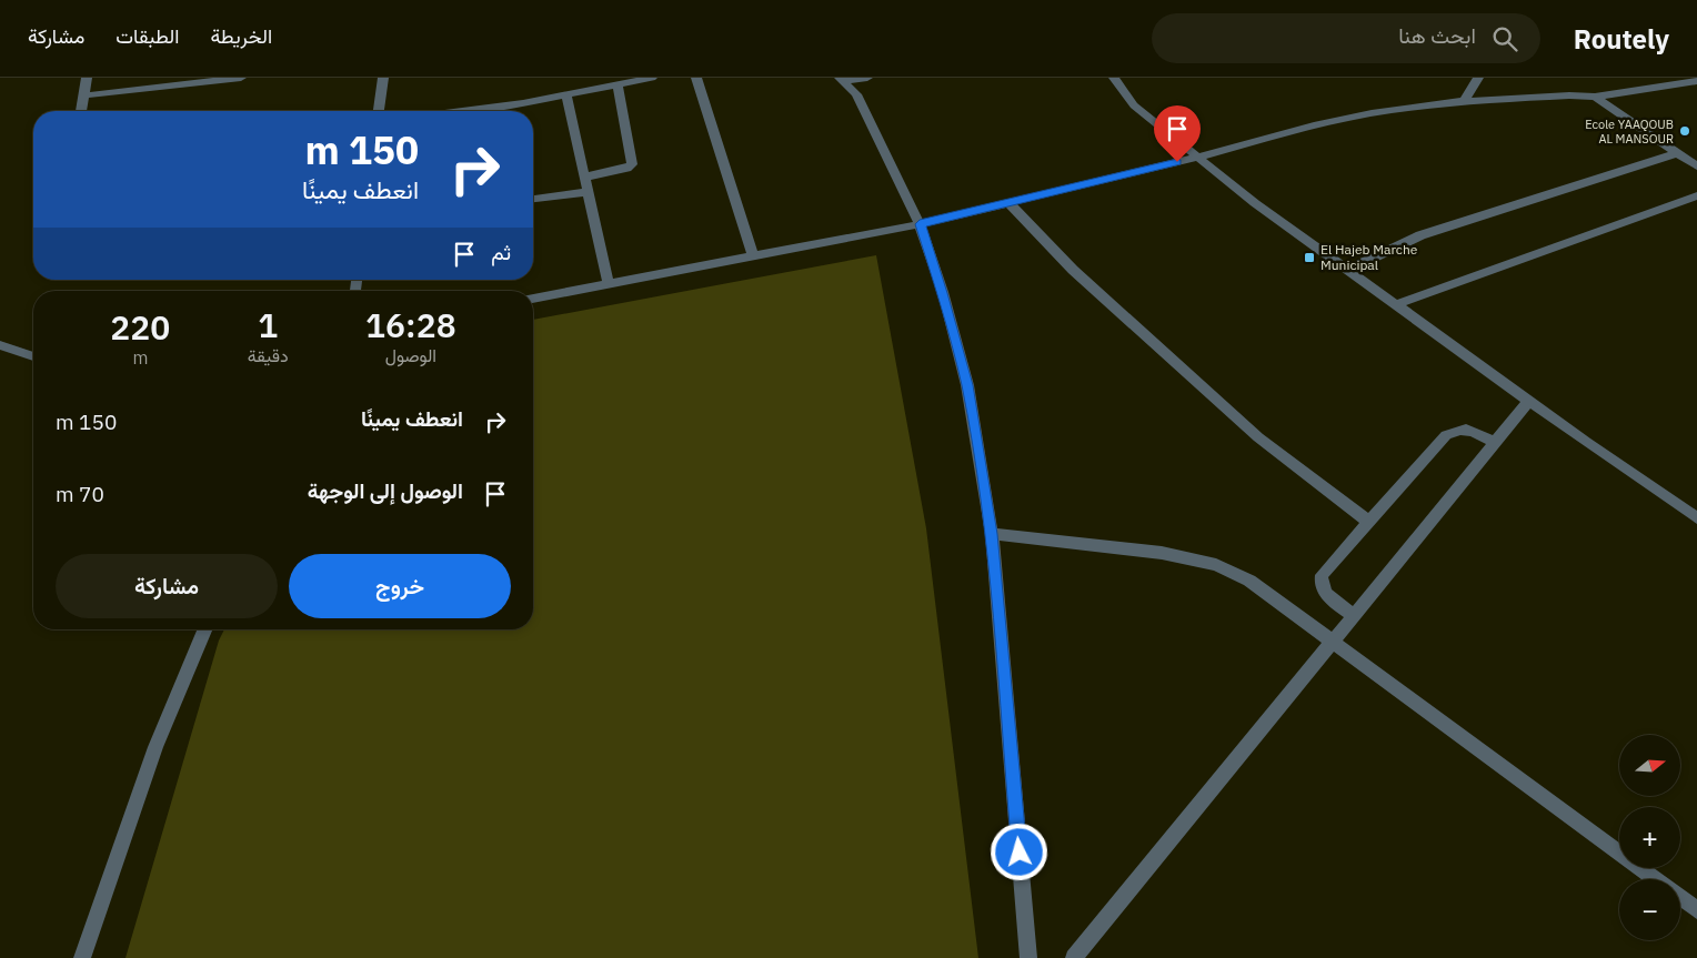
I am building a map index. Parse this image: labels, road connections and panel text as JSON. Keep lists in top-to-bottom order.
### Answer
{
  "places": {
    "other": ["Ecole YAAQOUB AL MANSOUR"],
    "transit": ["El Hajeb Marche Municipal"]
  },
  "north": "right",
  "page": {
    "header": "Routely",
    "search": "ابحث هنا",
    "nav": ["الخريطة", "الطبقات", "مشاركة"],
    "turn": ["150 m", "انعطف يمينًا"],
    "then": "ثم",
    "eta": [
      "16:28",
      "الوصول",
      "1",
      "دقيقة",
      "220",
      "m"
    ],
    "list": [
      {
        "name": "انعطف يمينًا",
        "value": "150 m"
      },
      {
        "name": "الوصول إلى الوجهة",
        "value": "70 m"
      }
    ],
    "buttons": ["خروج", "مشاركة"],
    "map_buttons": ["+", "−"]
  }
}
